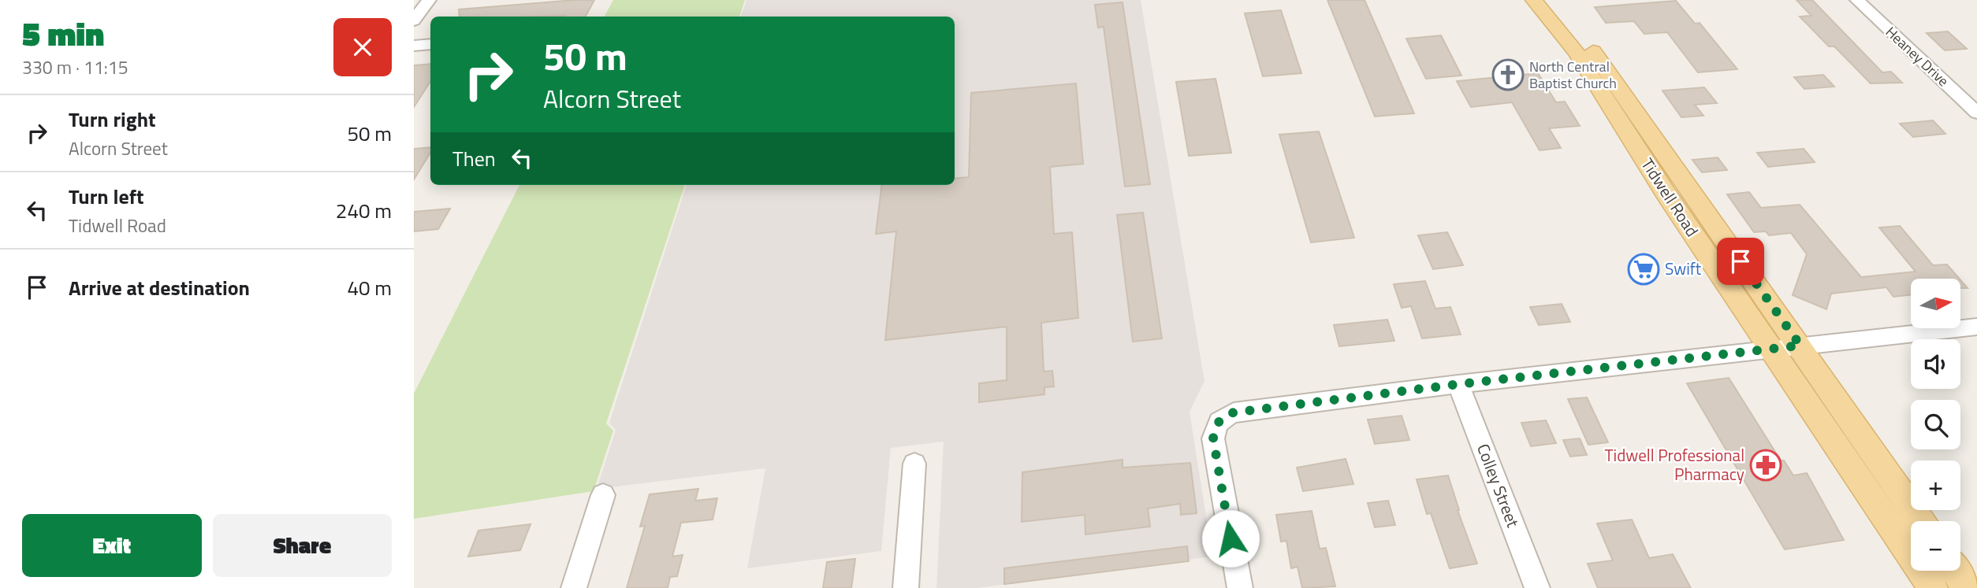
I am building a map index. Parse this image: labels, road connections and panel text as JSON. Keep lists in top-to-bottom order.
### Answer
{
  "streets": {
    "main road": ["Tidwell Road"],
    "street": ["Heaney Drive", "Colley Street"]
  },
  "places": {
    "church": ["North Central Baptist Church"],
    "supermarket": ["Swift"],
    "pharmacy": ["Tidwell Professional Pharmacy"]
  },
  "north": "right",
  "page": {
    "heading": ["5 min", "330 m · 11:15"],
    "turn": ["50 m", "Alcorn Street"],
    "list": [
      {
        "name": "Turn right",
        "note": "Alcorn Street",
        "value": "50 m"
      },
      {
        "name": "Turn left",
        "note": "Tidwell Road",
        "value": "240 m"
      },
      {
        "name": "Arrive at destination",
        "value": "40 m"
      }
    ],
    "then": "Then",
    "map_buttons": ["+", "−"],
    "buttons": ["Exit", "Share"]
  }
}
